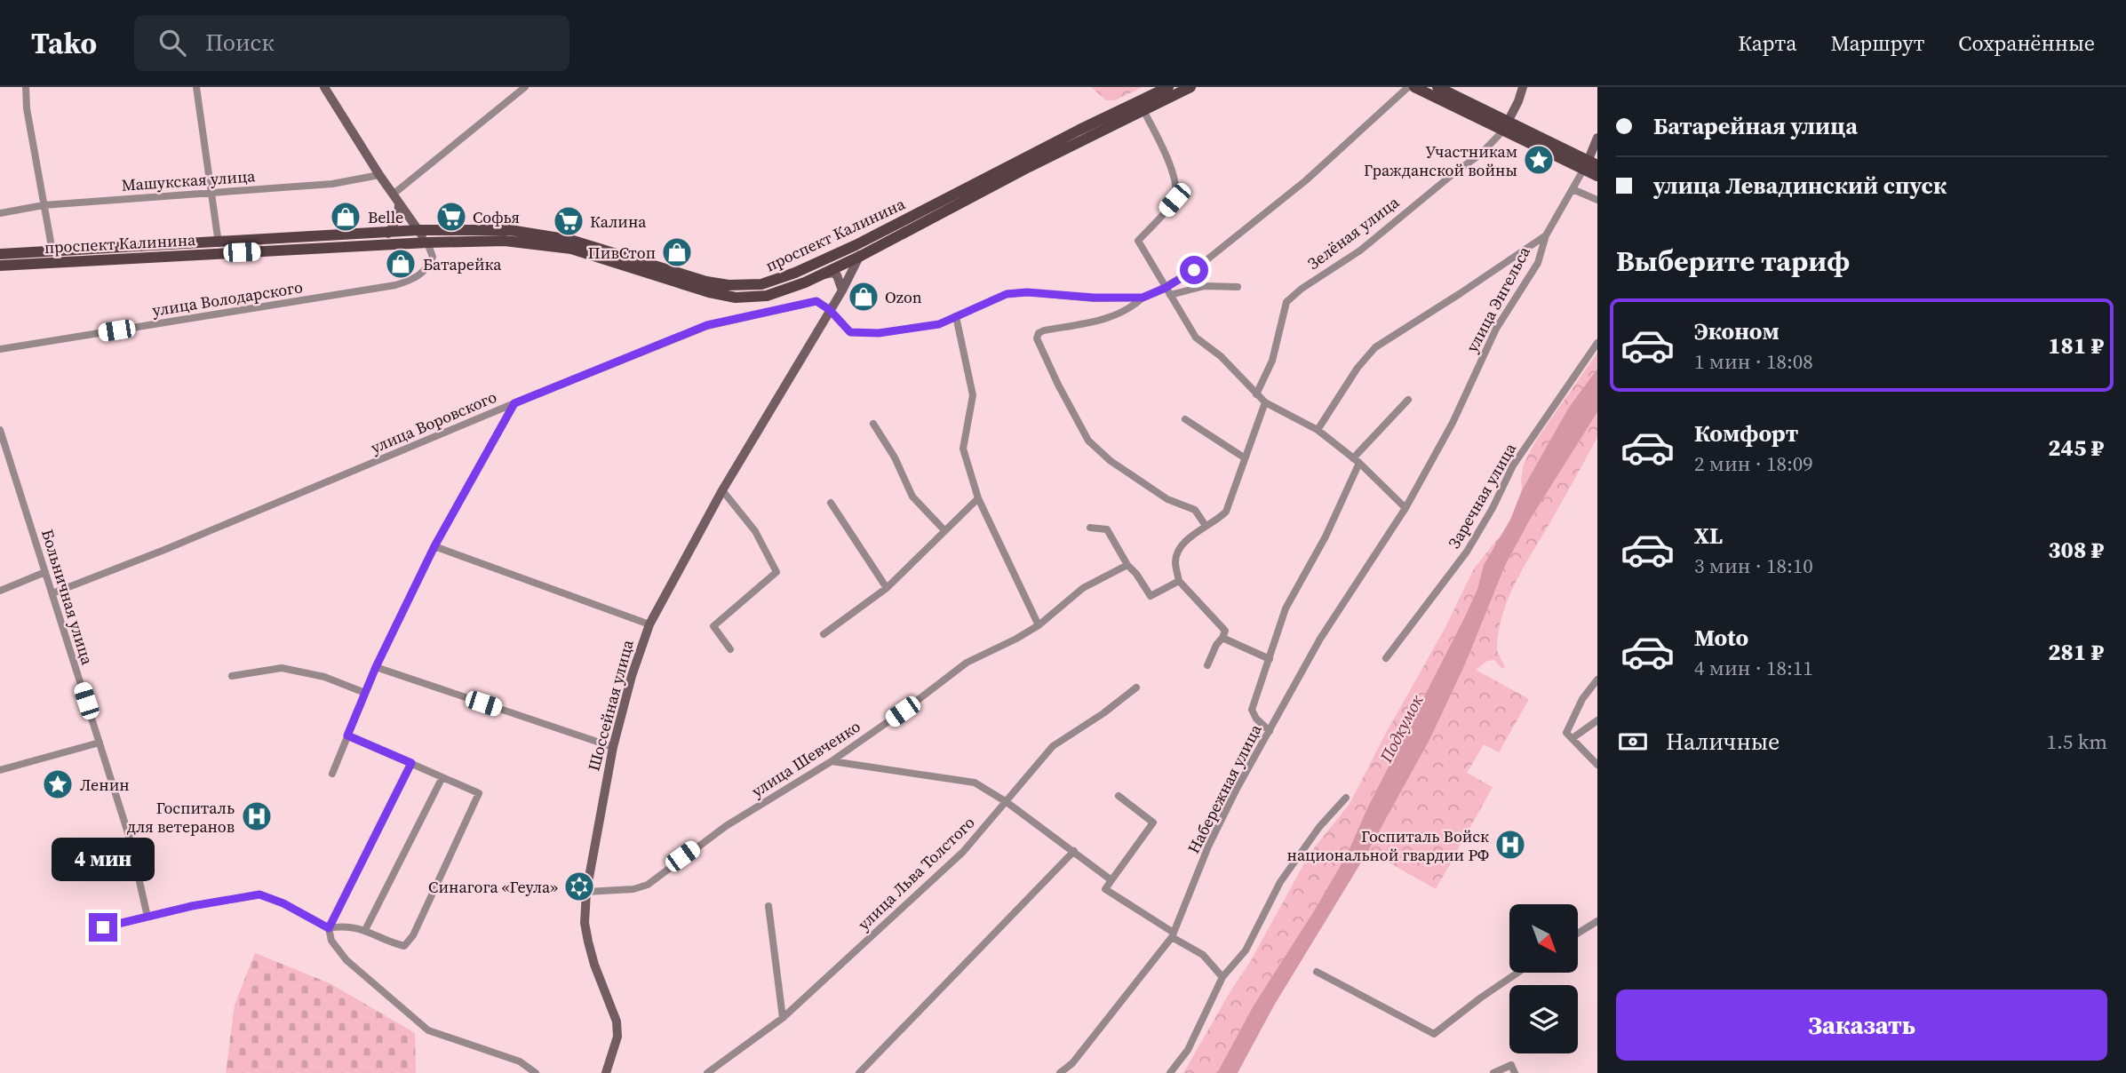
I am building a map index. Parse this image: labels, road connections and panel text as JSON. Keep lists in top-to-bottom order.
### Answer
{
  "streets": {
    "main road": [
      "Зелёная улица",
      "проспект Калинина",
      "улица Энгельса",
      "Шоссейная улица"
    ],
    "street": [
      "Машукская улица",
      "улица Володарского",
      "улица Воровского",
      "Заречная улица",
      "Больничная улица",
      "улица Шевченко",
      "Набережная улица",
      "улица Льва Толстого"
    ]
  },
  "crossings": [
    ["проспект Калинина", "улица Володарского"],
    ["проспект Калинина", "Шоссейная улица"],
    ["улица Энгельса", "Набережная улица"],
    ["улица Воровского", "Больничная улица"],
    ["улица Воровского", "Шоссейная улица"],
    ["Шоссейная улица", "улица Шевченко"]
  ],
  "water": ["Подкумок"],
  "places": {
    "place": ["Участникам Гражданской войны", "Ленин"],
    "shop": [
      "Belle",
      "ПивСтоп",
      "Батарейка",
      "Ozon"
    ],
    "supermarket": ["Софья", "Калина"],
    "hospital": ["Госпиталь для ветеранов", "Госпиталь Войск национальной гвардии РФ"],
    "synagogue": ["Синагога «Геула»"]
  },
  "north": "bottom right",
  "page": {
    "header": "Tako",
    "search": "Поиск",
    "nav": ["Карта", "Маршрут", "Сохранённые"],
    "banner": ["Батарейная улица", "улица Левадинский спуск"],
    "heading": "Выберите тариф",
    "list": [
      {
        "name": "Эконом",
        "note": "1 мин · 18:08",
        "value": "181 ₽"
      },
      {
        "name": "Комфорт",
        "note": "2 мин · 18:09",
        "value": "245 ₽"
      },
      {
        "name": "XL",
        "note": "3 мин · 18:10",
        "value": "308 ₽"
      },
      {
        "name": "Moto",
        "note": "4 мин · 18:11",
        "value": "281 ₽"
      }
    ],
    "pay": ["Наличные", "1.5 km"],
    "bubble": "4 мин",
    "buttons": "Заказать"
  }
}
